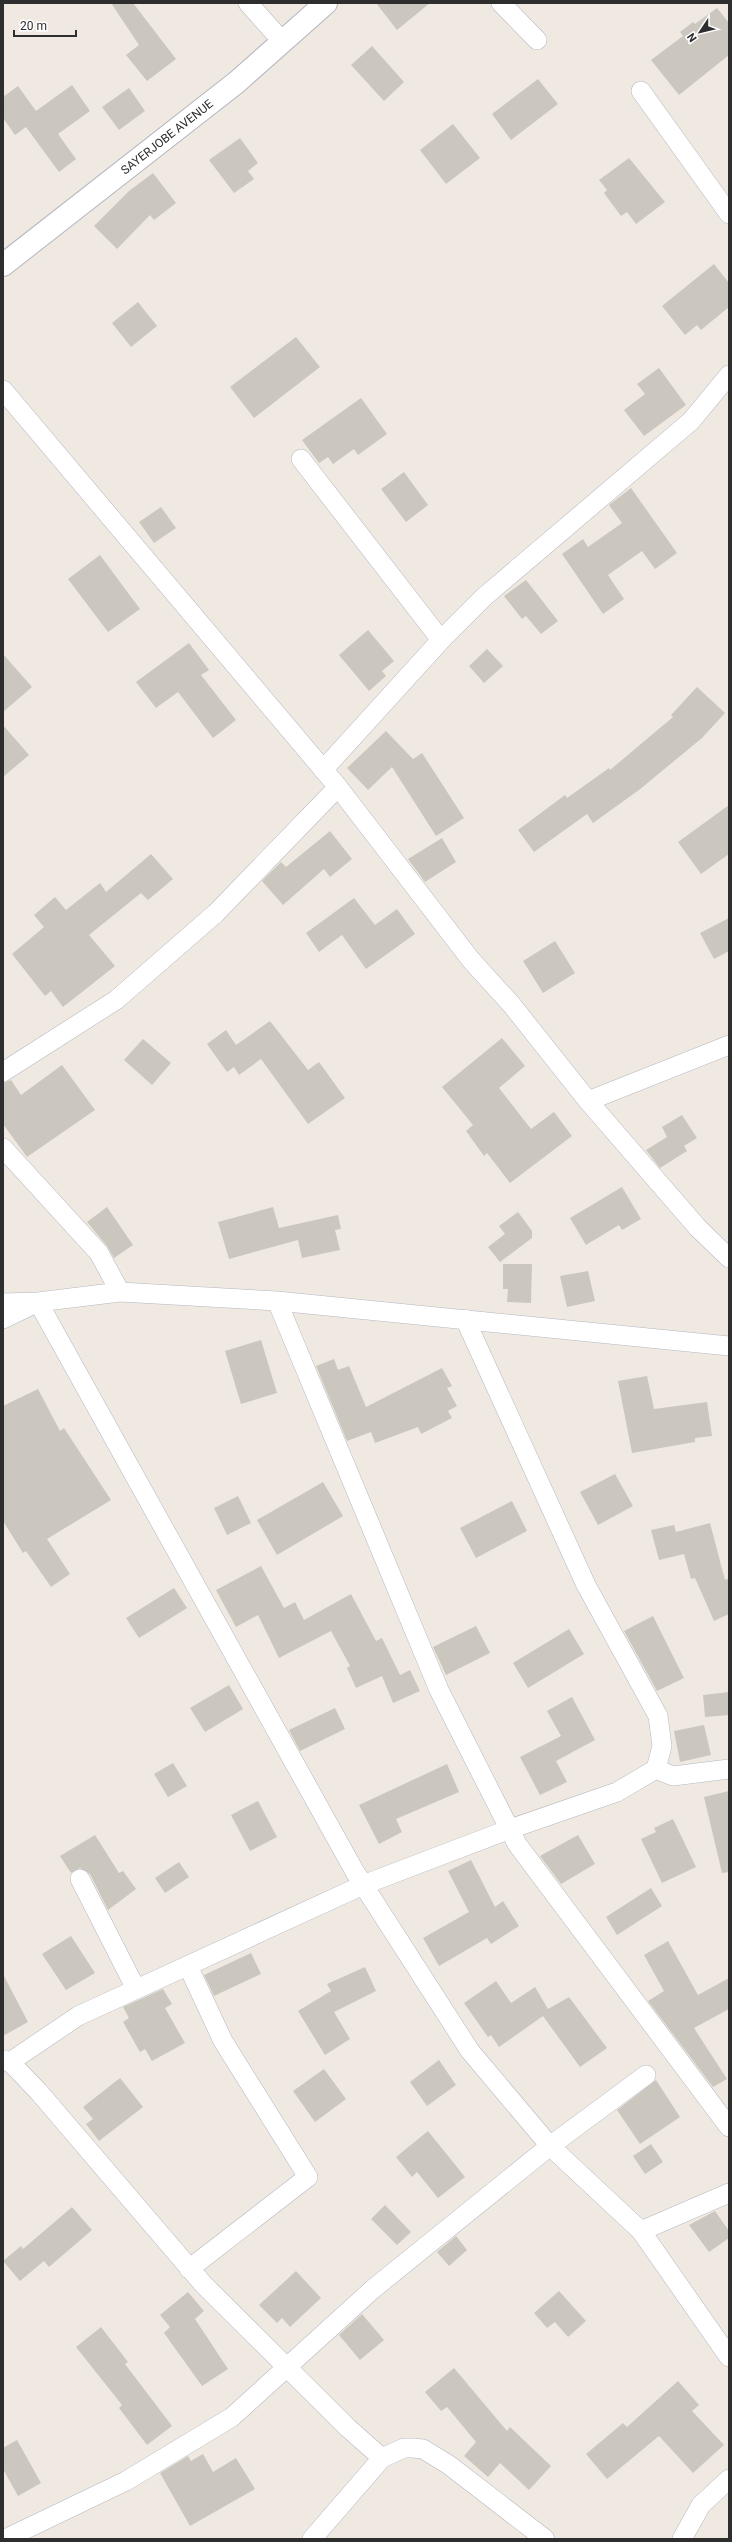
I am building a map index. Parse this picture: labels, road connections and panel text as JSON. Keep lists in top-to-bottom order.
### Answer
{
  "streets": {
    "street": ["SAYERJOBE AVENUE"]
  },
  "scale_bar": "20 m",
  "north": "bottom left"
}
